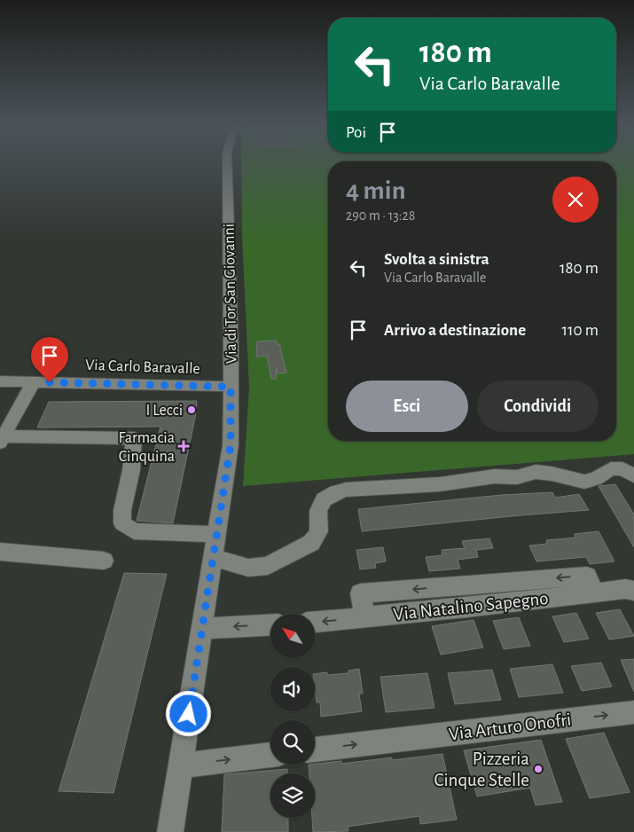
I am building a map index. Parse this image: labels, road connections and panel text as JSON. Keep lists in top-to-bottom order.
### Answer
{
  "streets": {
    "street": [
      "Via di Tor San Giovanni",
      "Via Carlo Baravalle",
      "Via Natalino Sapegno",
      "Via Arturo Onofri"
    ]
  },
  "crossings": [
    ["Via di Tor San Giovanni", "Via Carlo Baravalle"]
  ],
  "one_way": ["Via Arturo Onofri"],
  "places": {
    "other": ["I Lecci", "Pizzeria Cinque Stelle"],
    "health": ["Farmacia Cinquina"]
  },
  "north": "top left",
  "page": {
    "turn": ["180 m", "Via Carlo Baravalle"],
    "then": "Poi",
    "heading": ["4 min", "290 m · 13:28"],
    "list": [
      {
        "name": "Svolta a sinistra",
        "note": "Via Carlo Baravalle",
        "value": "180 m"
      },
      {
        "name": "Arrivo a destinazione",
        "value": "110 m"
      }
    ],
    "buttons": ["Esci", "Condividi"]
  }
}
